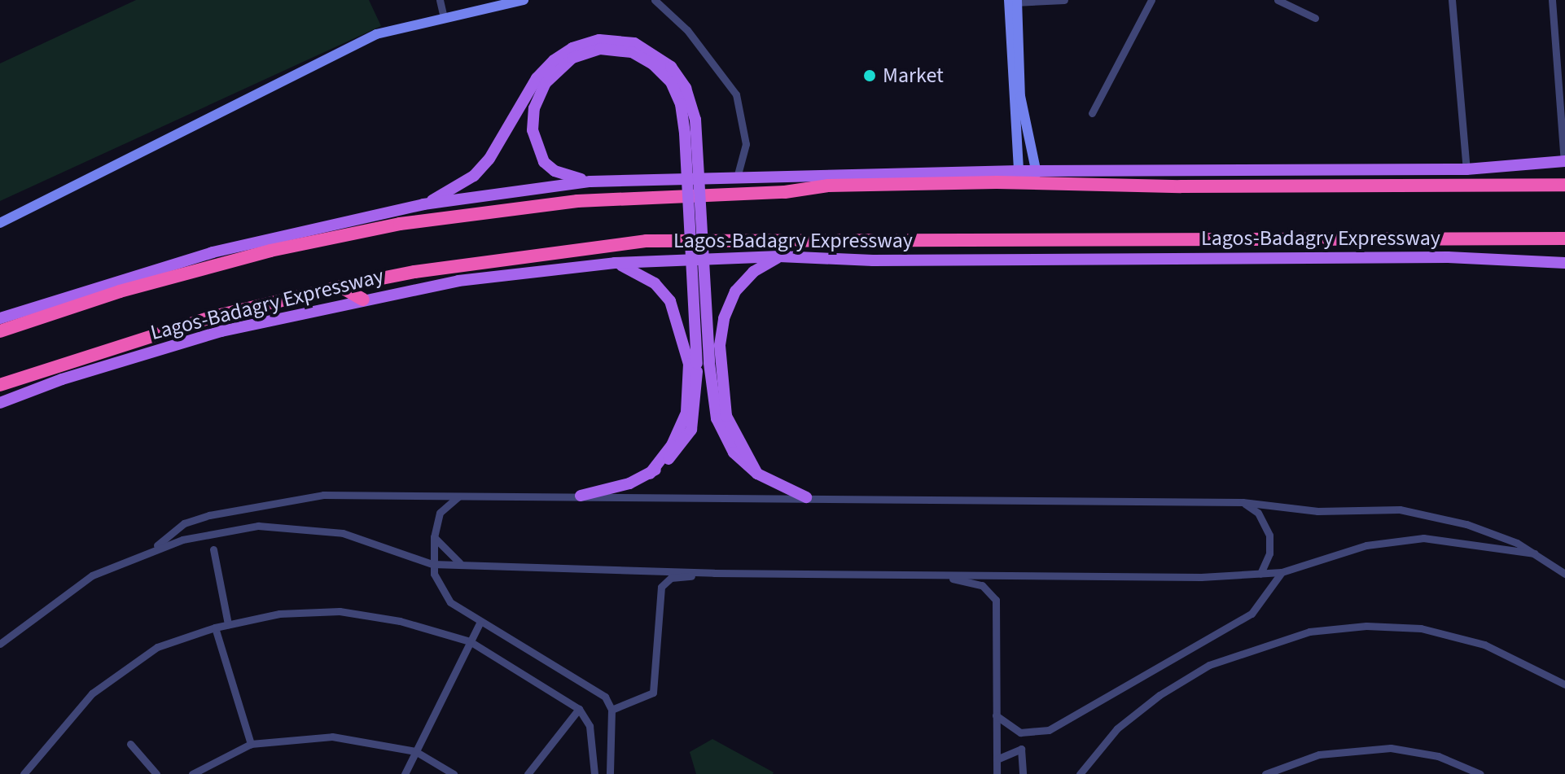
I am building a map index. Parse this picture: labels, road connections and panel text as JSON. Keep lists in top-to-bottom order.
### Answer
{
  "streets": {
    "highway": ["Lagos-Badagry Expressway"]
  },
  "places": ["Market"]
}
